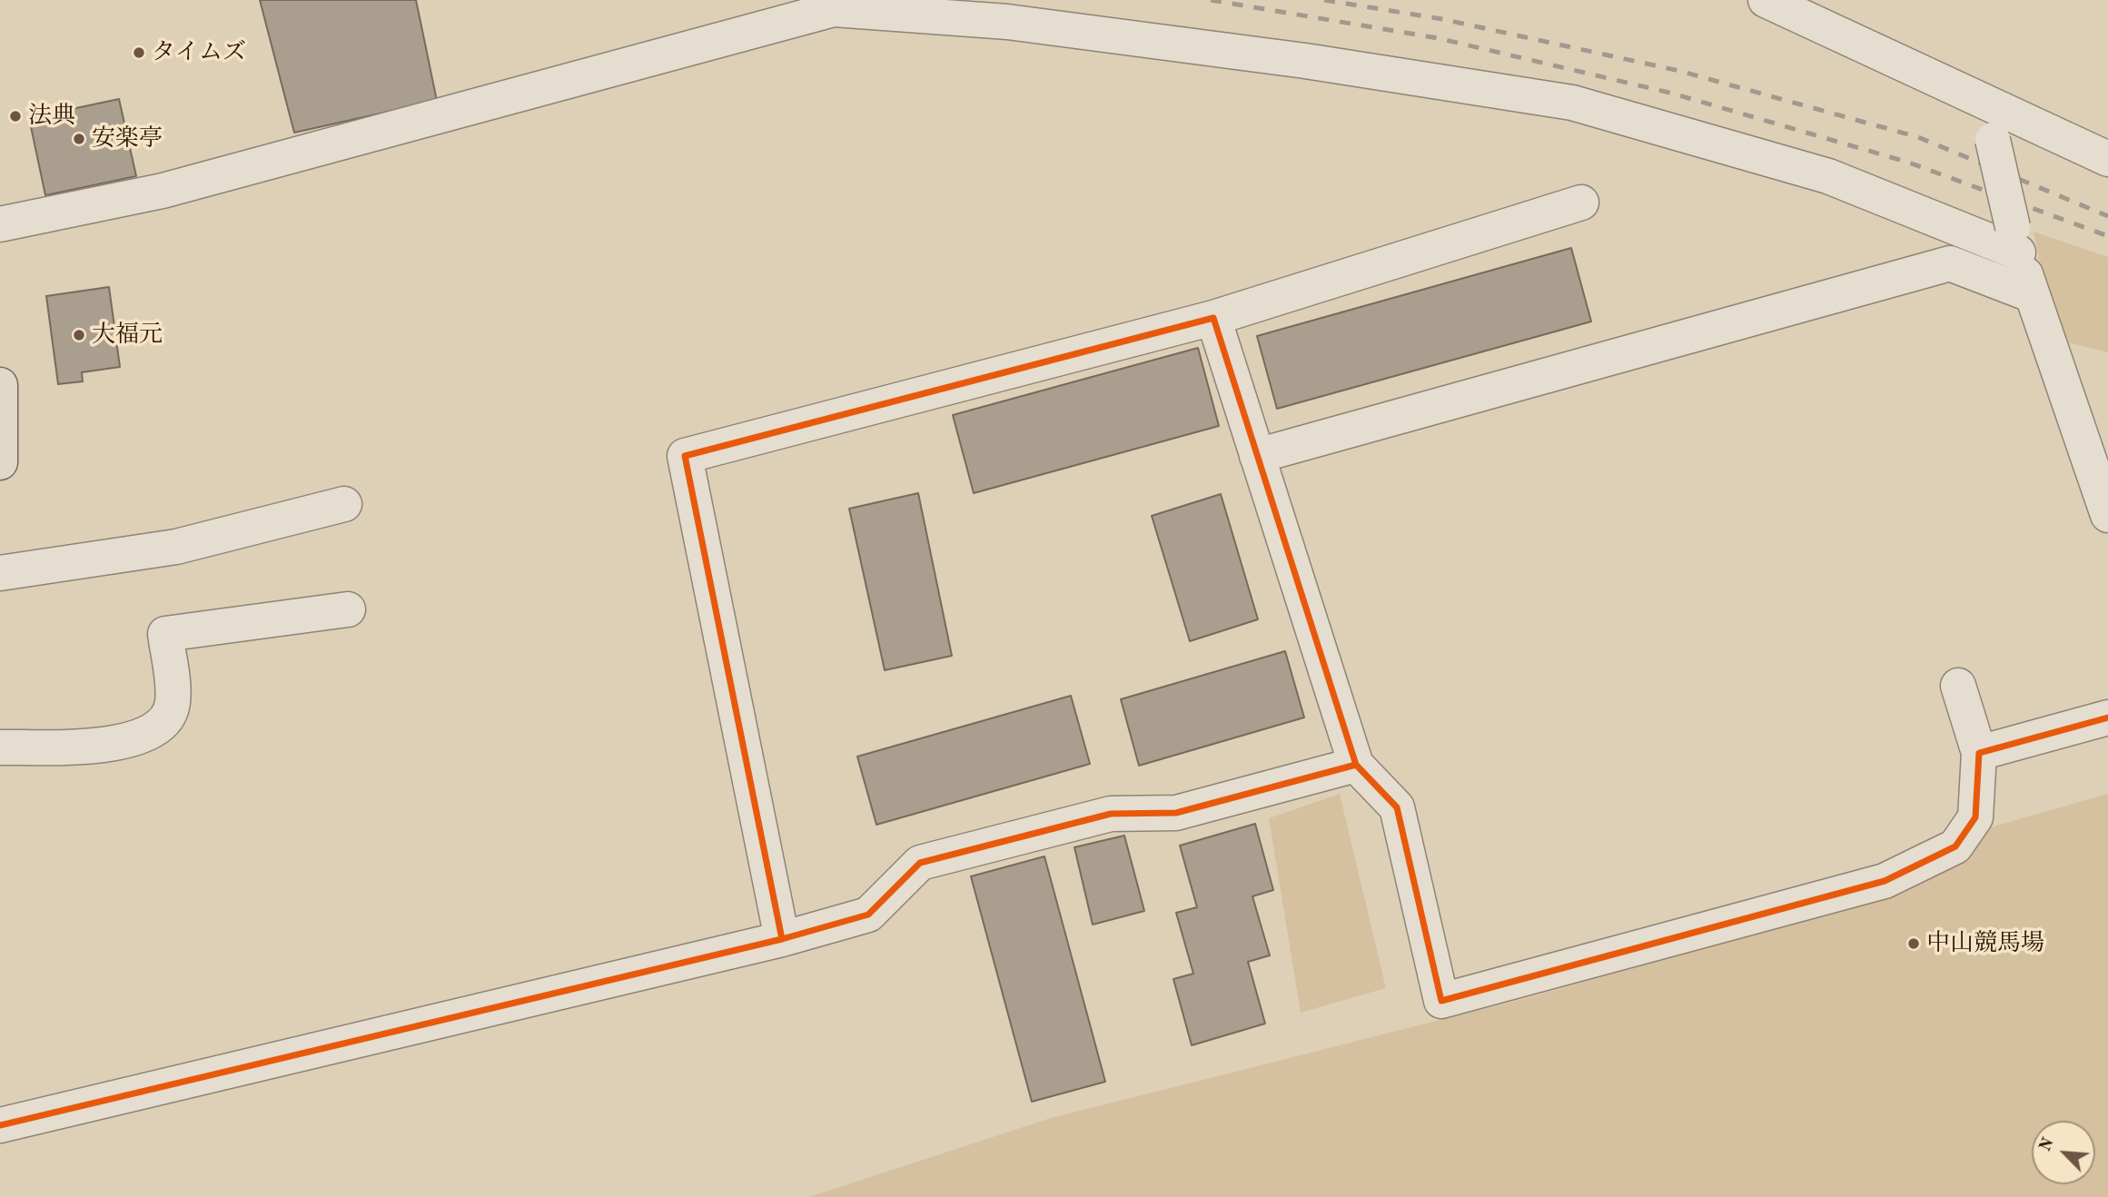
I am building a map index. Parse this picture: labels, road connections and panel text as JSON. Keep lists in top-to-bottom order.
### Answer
{
  "places": [
    "タイムズ",
    "法典",
    "安楽亭",
    "大福元",
    "中山競馬場"
  ],
  "north": "top left"
}
